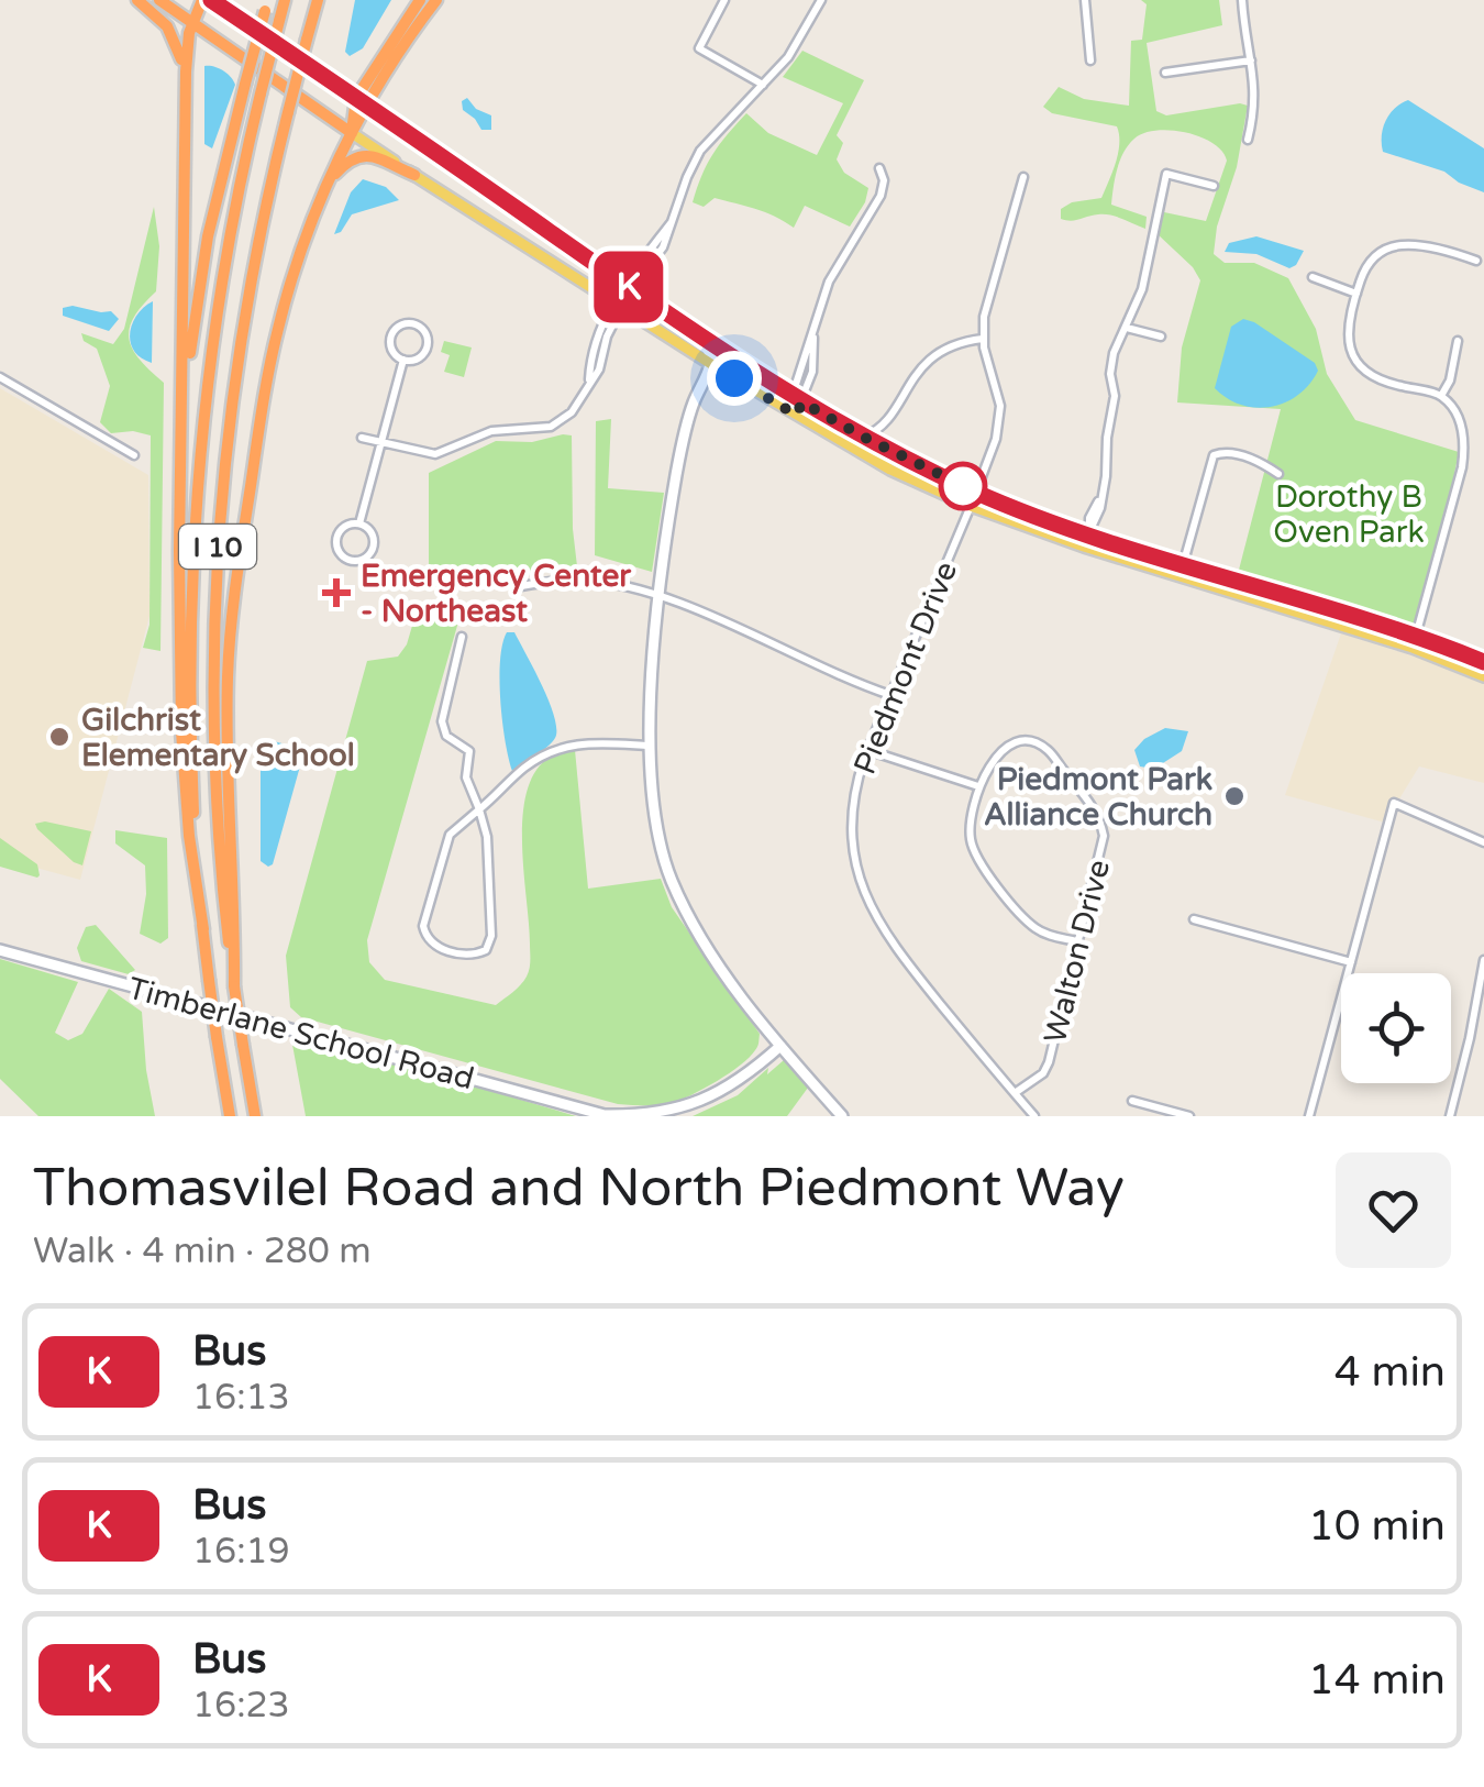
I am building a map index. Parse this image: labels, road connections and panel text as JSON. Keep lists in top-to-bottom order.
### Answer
{
  "streets": {
    "highway": ["I 10"],
    "street": ["Piedmont Drive", "Walton Drive", "Timberlane School Road"]
  },
  "crossings": [
    ["Piedmont Drive", "Walton Drive"]
  ],
  "parks": ["Dorothy B Oven Park"],
  "places": {
    "health": ["Emergency Center - Northeast"],
    "other": ["Gilchrist Elementary School", "Piedmont Park Alliance Church"]
  },
  "lines": ["bus line K"],
  "page": {
    "on_map": "K",
    "heading": ["Thomasvilel Road and North Piedmont Way", "Walk · 4 min · 280 m"],
    "list": [
      {
        "mark": "K",
        "name": "Bus",
        "note": "16:13",
        "value": "4 min"
      },
      {
        "mark": "K",
        "name": "Bus",
        "note": "16:19",
        "value": "10 min"
      },
      {
        "mark": "K",
        "name": "Bus",
        "note": "16:23",
        "value": "14 min"
      }
    ]
  }
}
